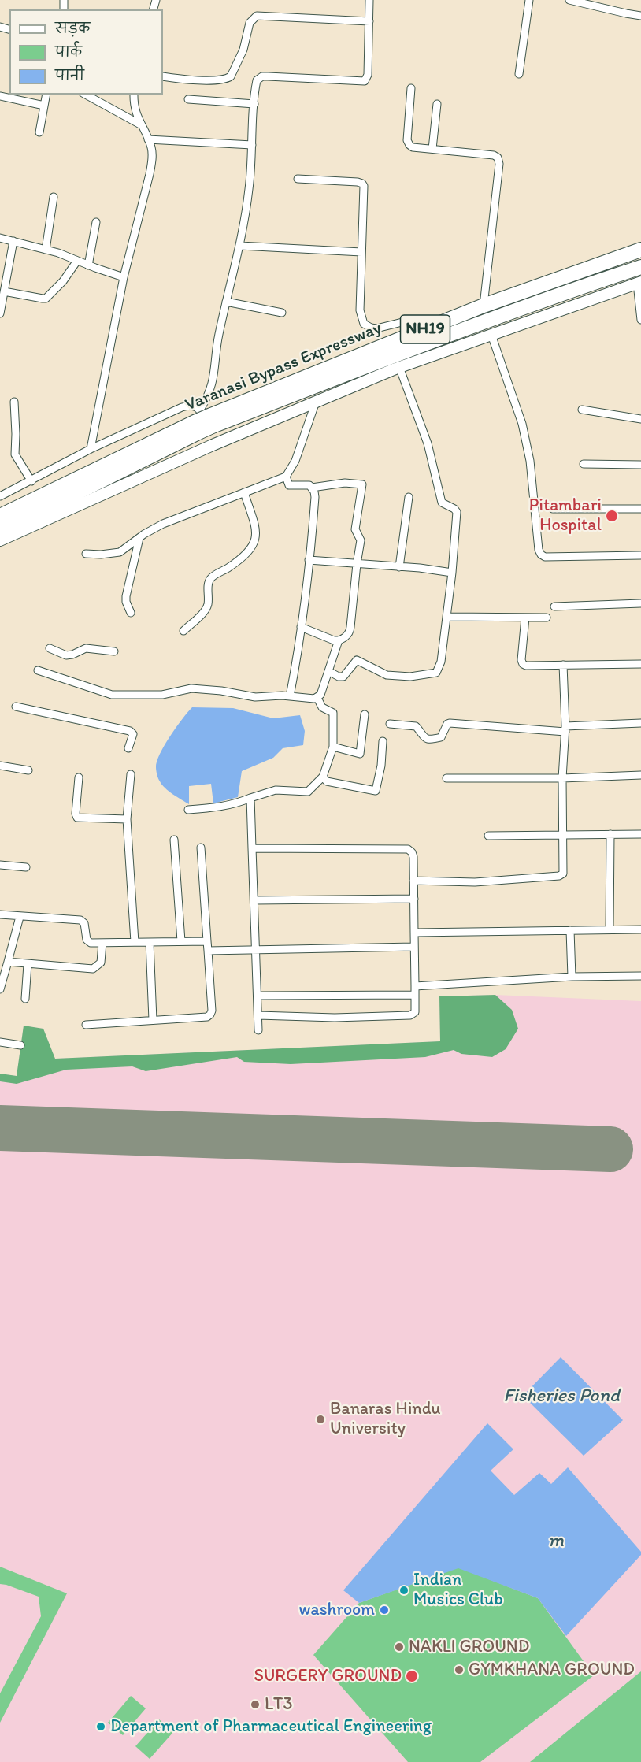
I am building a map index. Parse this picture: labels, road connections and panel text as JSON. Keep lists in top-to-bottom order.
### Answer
{
  "streets": {
    "highway": ["NH19", "Varanasi Bypass Expressway"]
  },
  "water": ["Fisheries Pond", "m"],
  "places": [
    "Pitambari Hospital",
    "Banaras Hindu University",
    "Indian Musics Club",
    "washroom",
    "NAKLI GROUND",
    "GYMKHANA GROUND",
    "SURGERY GROUND",
    "LT3",
    "Department of Pharmaceutical Engineering"
  ],
  "legend": ["सड़क", "पार्क", "पानी"]
}
